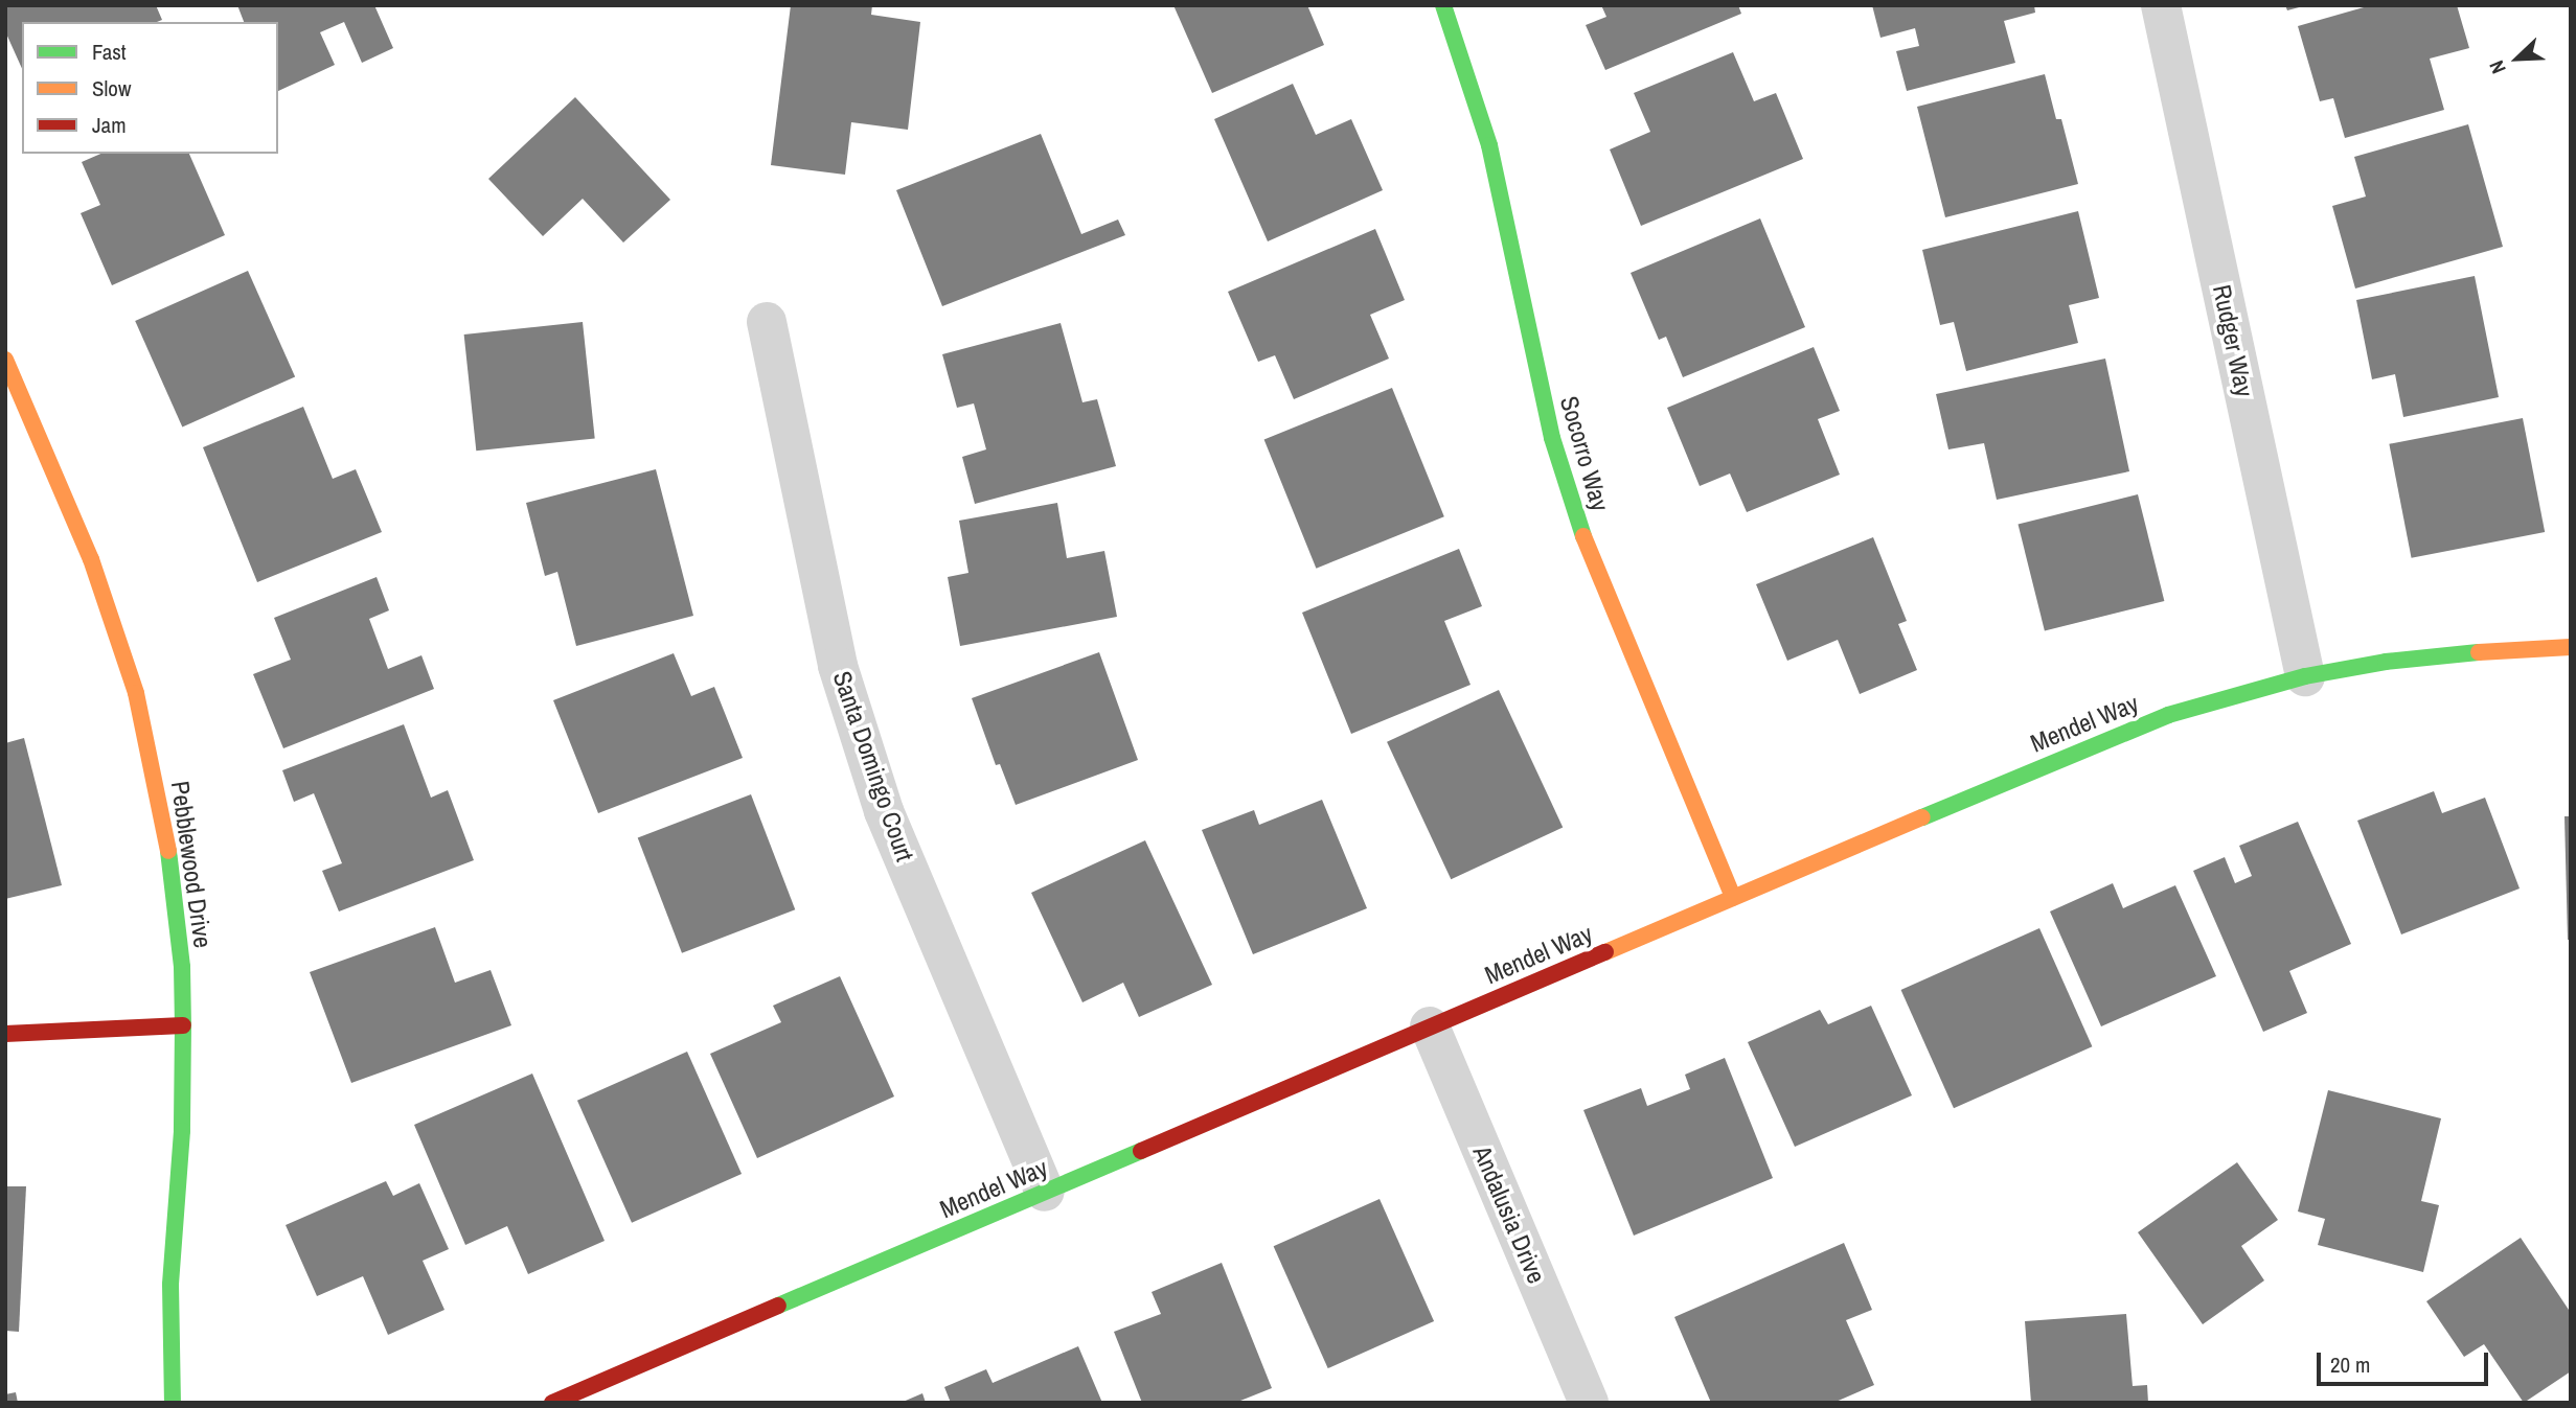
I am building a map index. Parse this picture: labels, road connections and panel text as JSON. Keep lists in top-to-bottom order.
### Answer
{
  "streets": {
    "street": [
      "Rudger Way",
      "Socorro Way",
      "Mendel Way",
      "Santa Domingo Court",
      "Pebblewood Drive",
      "Andalusia Drive"
    ]
  },
  "crossings": [
    ["Rudger Way", "Mendel Way"],
    ["Socorro Way", "Mendel Way"],
    ["Mendel Way", "Santa Domingo Court"],
    ["Mendel Way", "Andalusia Drive"]
  ],
  "legend": ["Fast", "Slow", "Jam"],
  "scale_bar": "20 m",
  "north": "bottom left"
}
